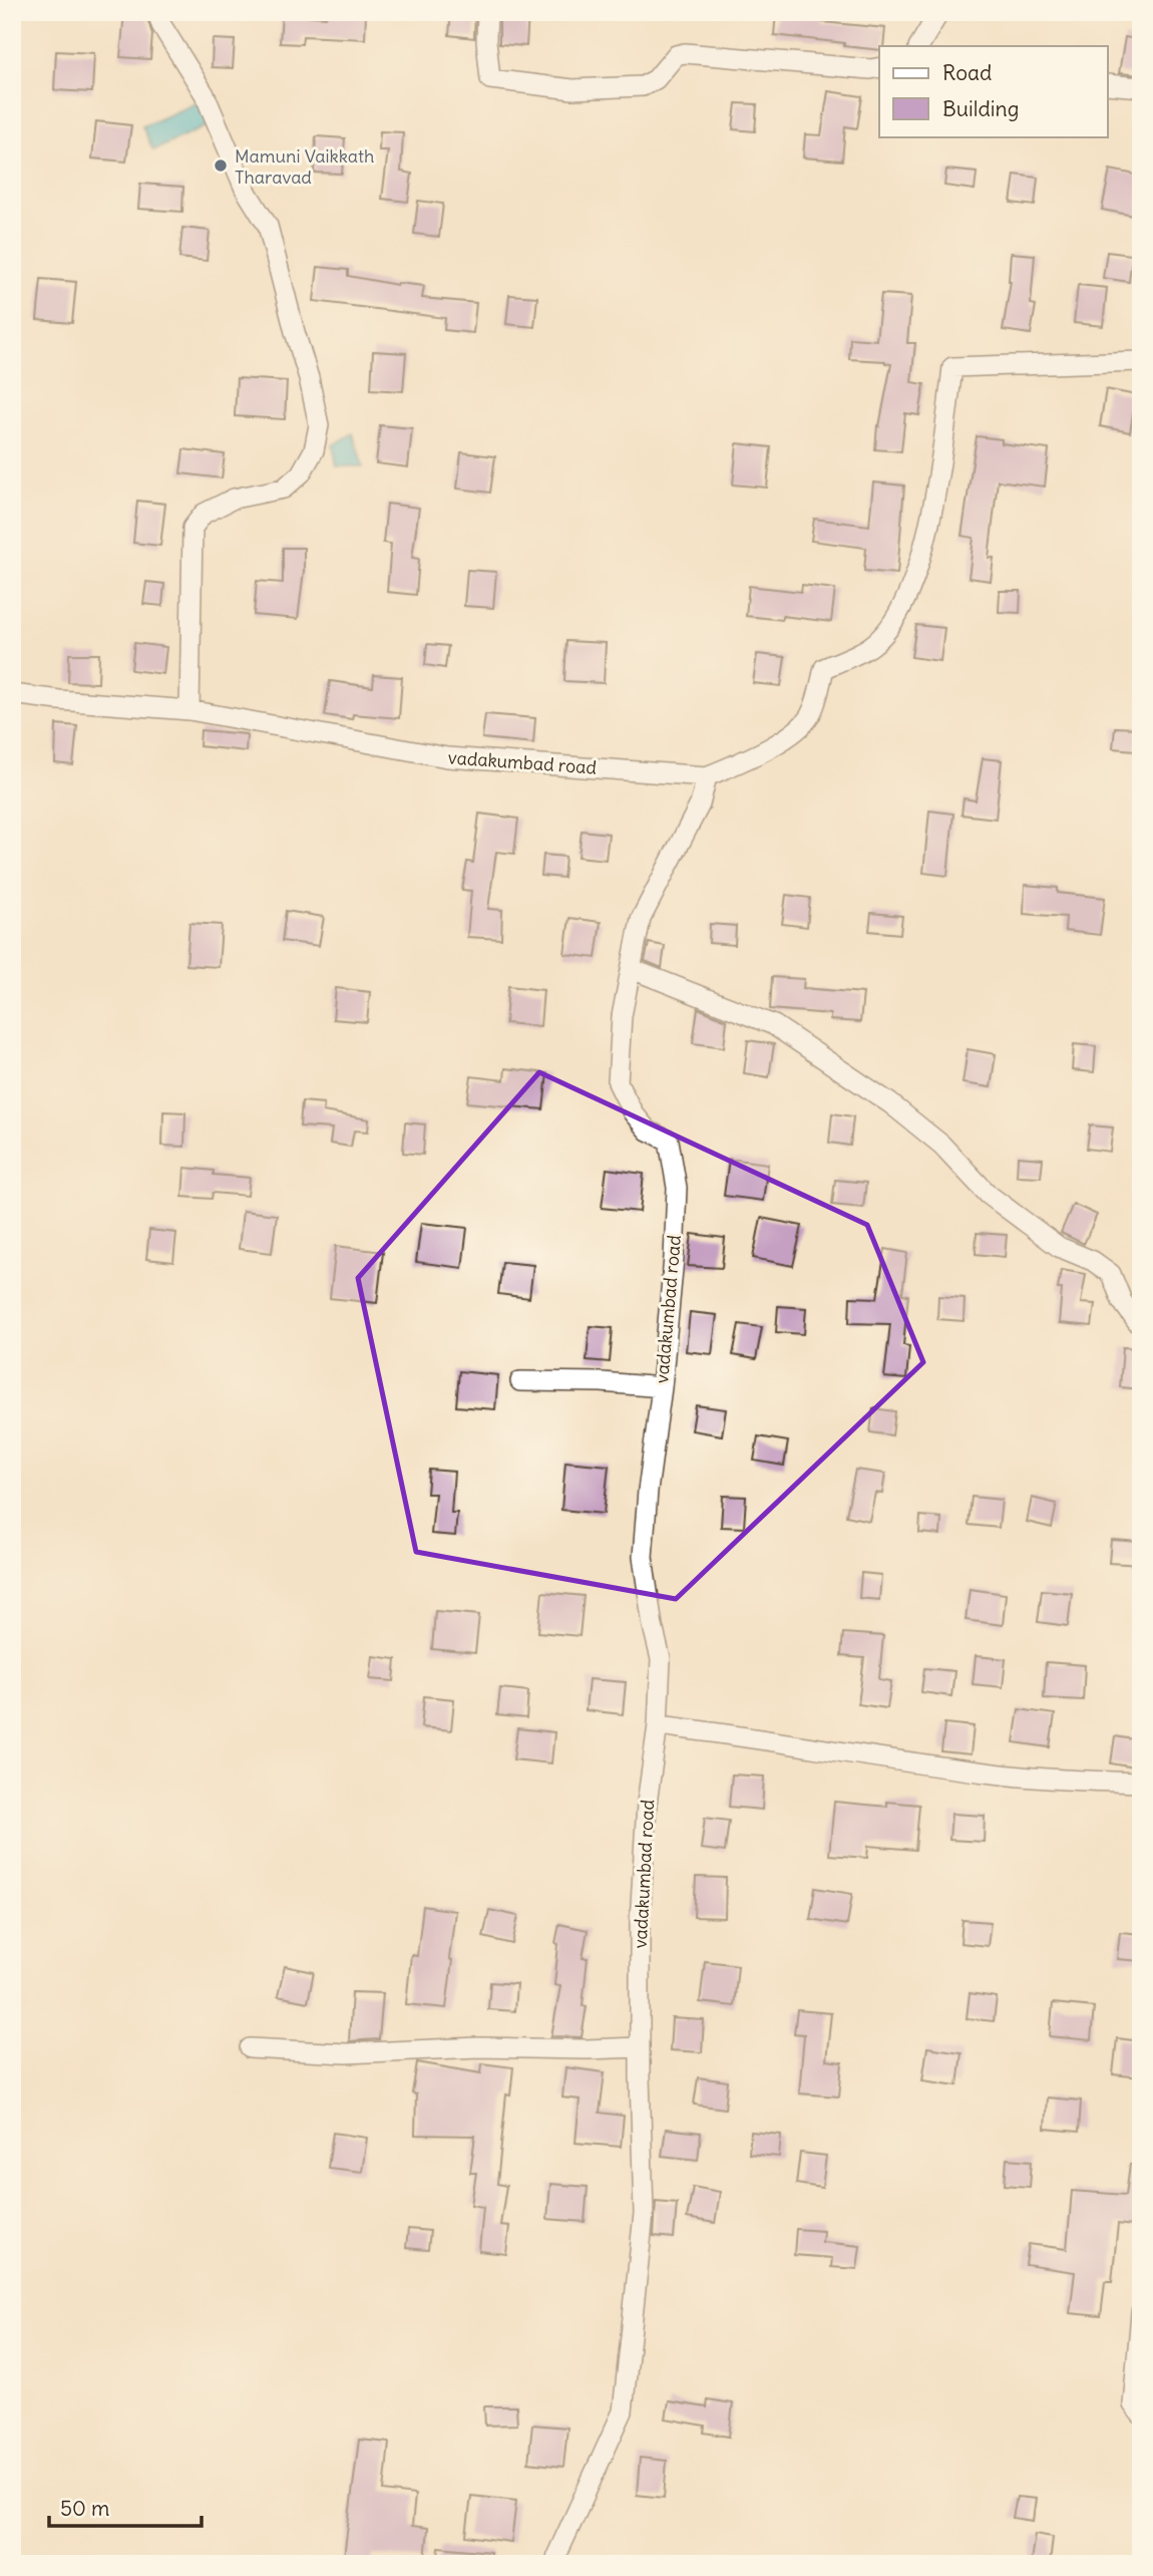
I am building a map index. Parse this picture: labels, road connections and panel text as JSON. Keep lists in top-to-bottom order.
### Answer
{
  "streets": {
    "street": ["vadakumbad road"]
  },
  "places": ["Mamuni Vaikkath Tharavad"],
  "legend": ["Road", "Building"],
  "scale_bar": "50 m"
}
